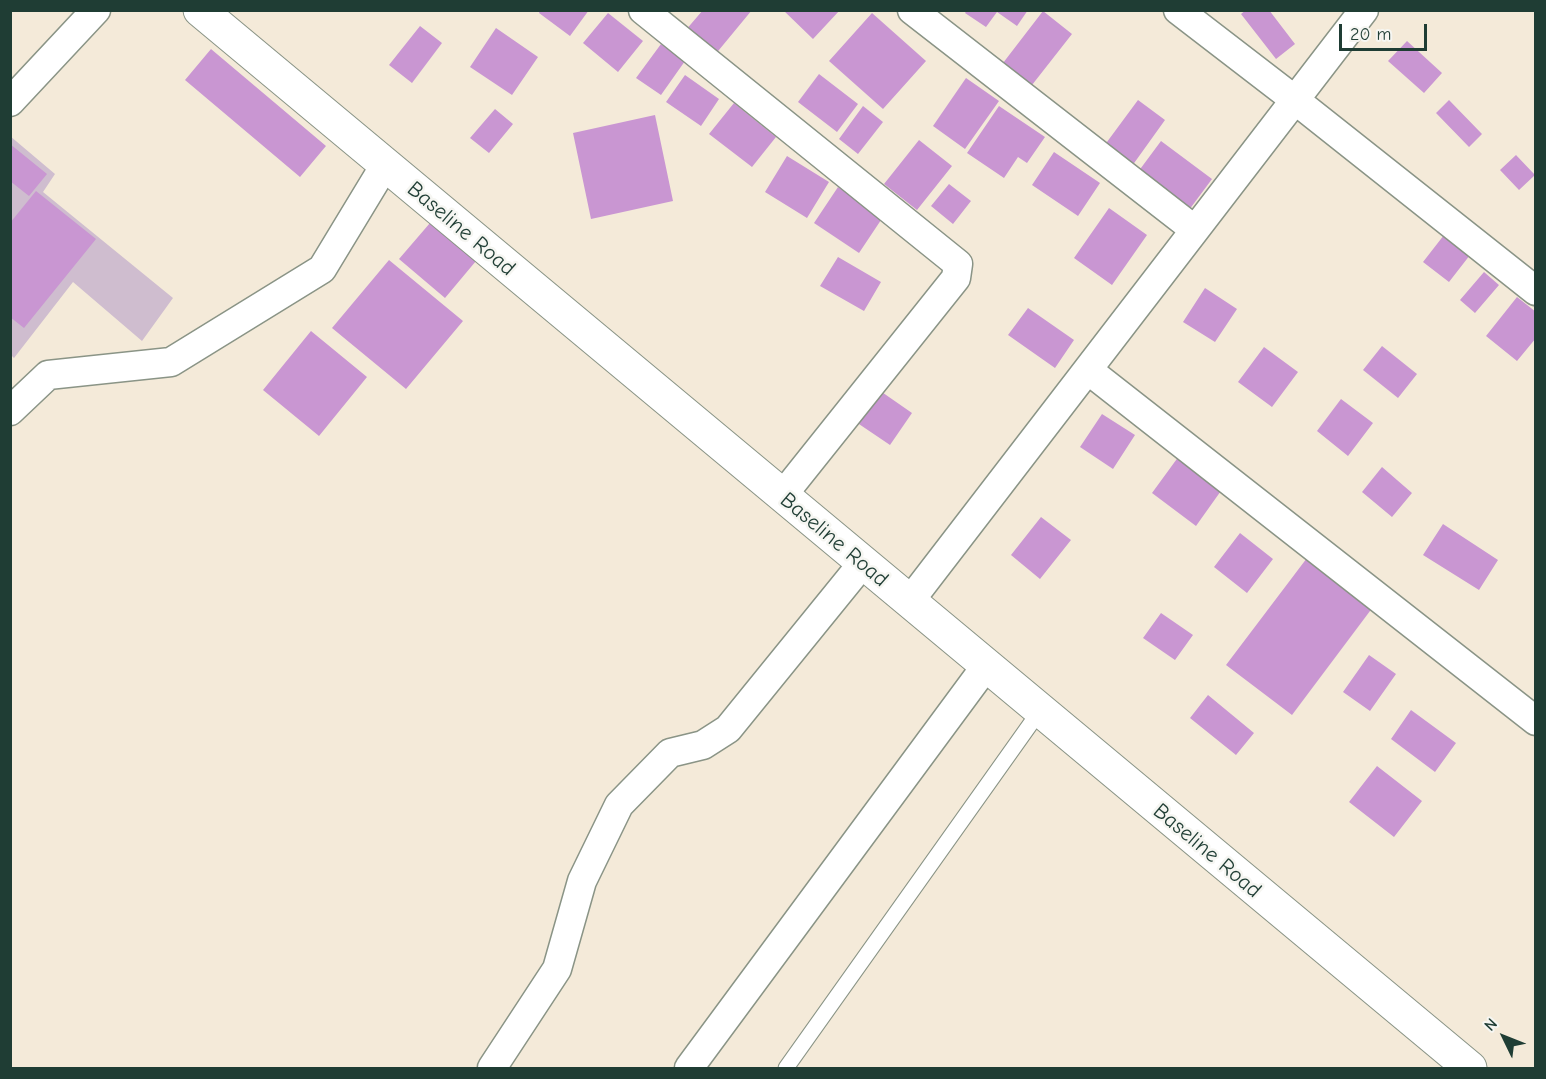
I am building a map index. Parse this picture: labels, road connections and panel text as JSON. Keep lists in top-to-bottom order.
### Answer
{
  "streets": {
    "main road": ["Baseline Road"]
  },
  "scale_bar": "20 m",
  "north": "top left"
}
